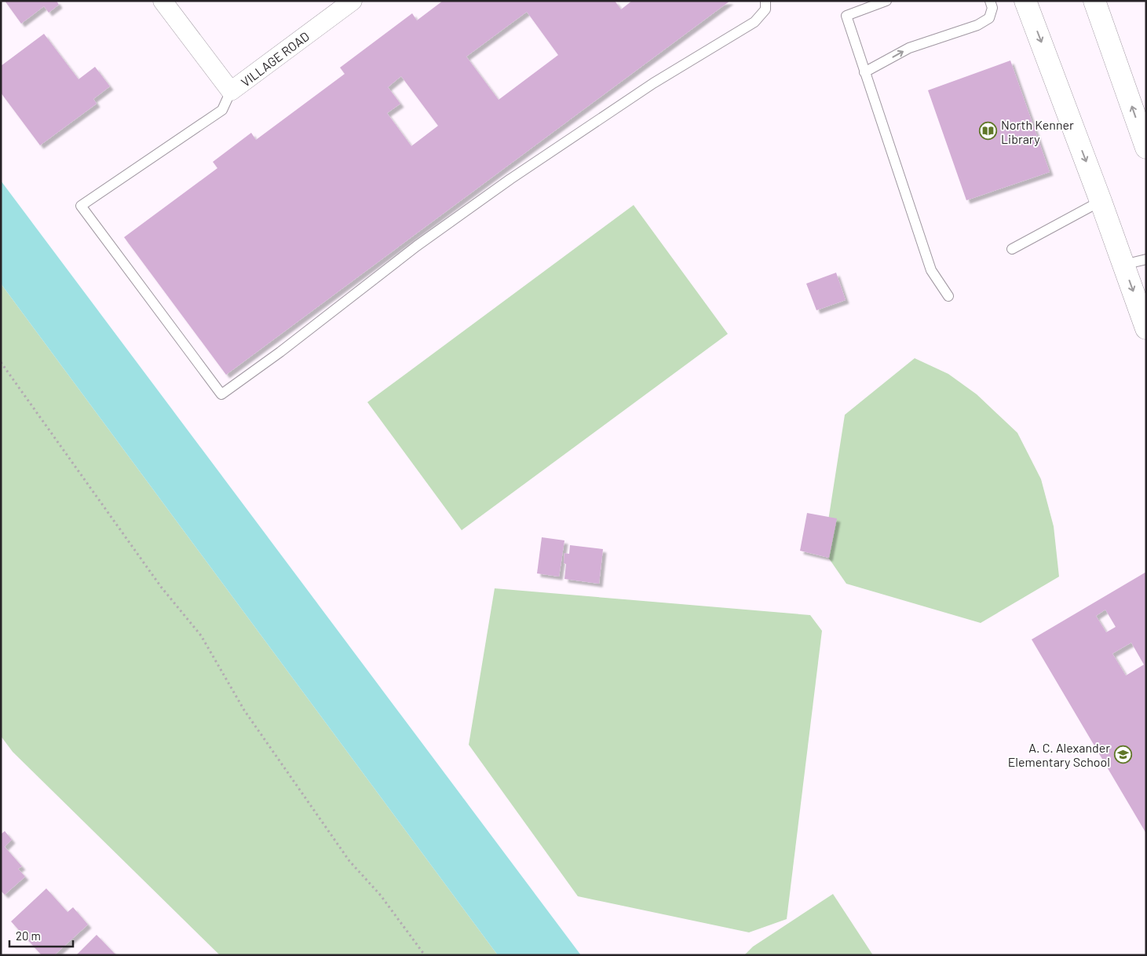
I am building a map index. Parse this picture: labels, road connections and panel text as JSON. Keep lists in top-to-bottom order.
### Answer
{
  "streets": {
    "street": ["VILLAGE ROAD"]
  },
  "places": {
    "library": ["North Kenner Library"],
    "school or university": ["A. C. Alexander Elementary School"]
  },
  "scale_bar": "20 m"
}
